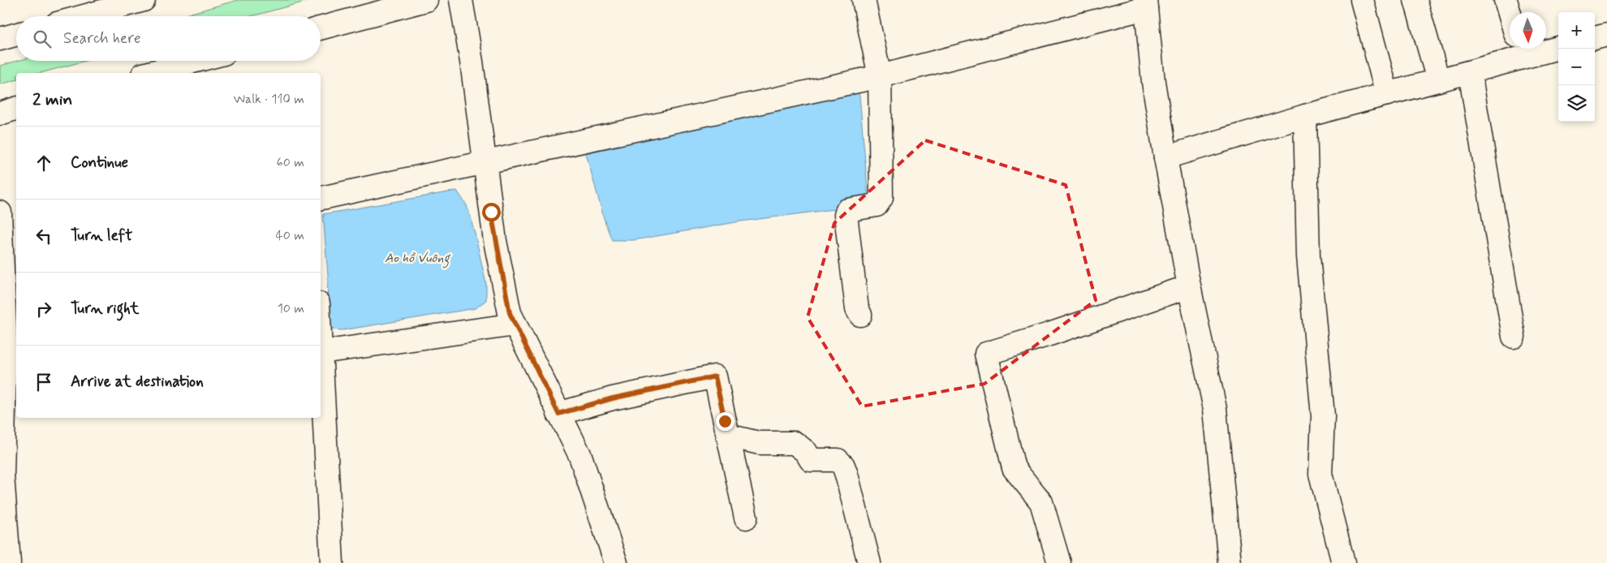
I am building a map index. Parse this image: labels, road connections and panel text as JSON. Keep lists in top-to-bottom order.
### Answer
{
  "water": ["Ao hồ Vuông"],
  "north": "bottom",
  "page": {
    "map_buttons": ["+", "−"],
    "search": "Search here",
    "heading": ["2 min", "Walk · 110 m"],
    "list": [
      ["Continue", "60 m"],
      ["Turn left", "40 m"],
      ["Turn right", "10 m"],
      "Arrive at destination"
    ]
  }
}
